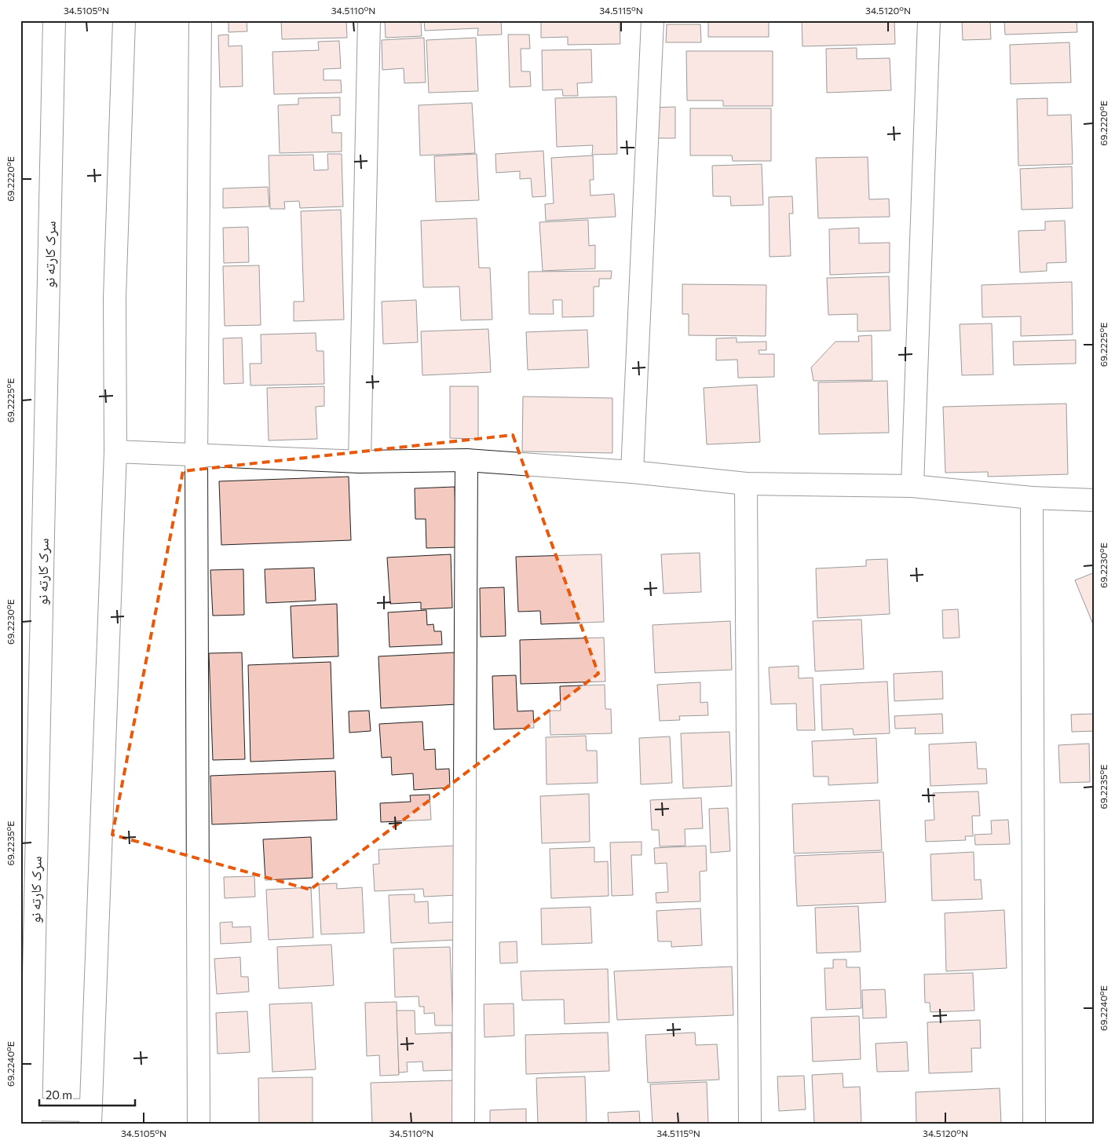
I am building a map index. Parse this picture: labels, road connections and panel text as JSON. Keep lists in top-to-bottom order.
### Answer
{
  "streets": {
    "main road": ["سرک کارته نو"]
  },
  "scale_bar": "20 m",
  "coordinates": [
    "34.5105°N",
    "34.5110°N",
    "34.5115°N",
    "34.5120°N",
    "69.2220°E",
    "69.2225°E",
    "69.2230°E",
    "69.2235°E",
    "69.2240°E"
  ]
}
